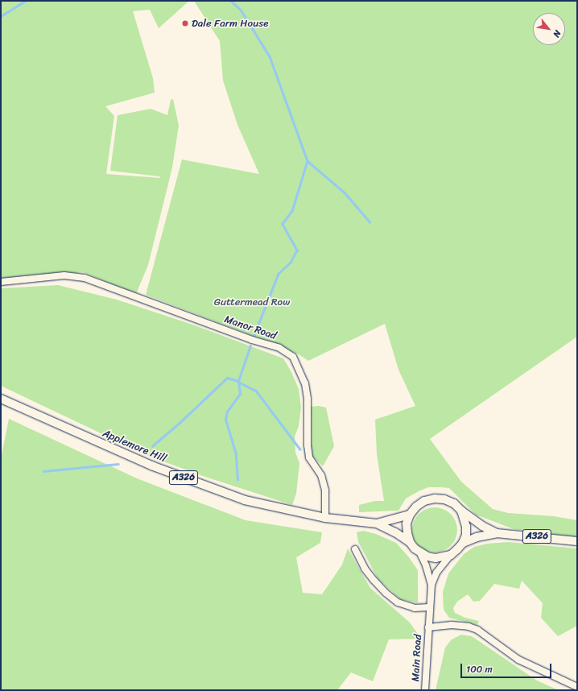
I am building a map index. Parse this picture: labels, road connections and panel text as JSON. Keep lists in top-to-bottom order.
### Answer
{
  "streets": {
    "main road": ["Applemore Hill", "A326"],
    "street": ["Manor Road", "Main Road"]
  },
  "crossings": [
    ["Manor Road", "Applemore Hill"],
    ["Applemore Hill", "A326"],
    ["Applemore Hill", "Main Road"],
    ["A326", "Main Road"]
  ],
  "parks": ["Guttermead Row"],
  "places": ["Dale Farm House"],
  "scale_bar": "100 m",
  "north": "bottom right"
}
